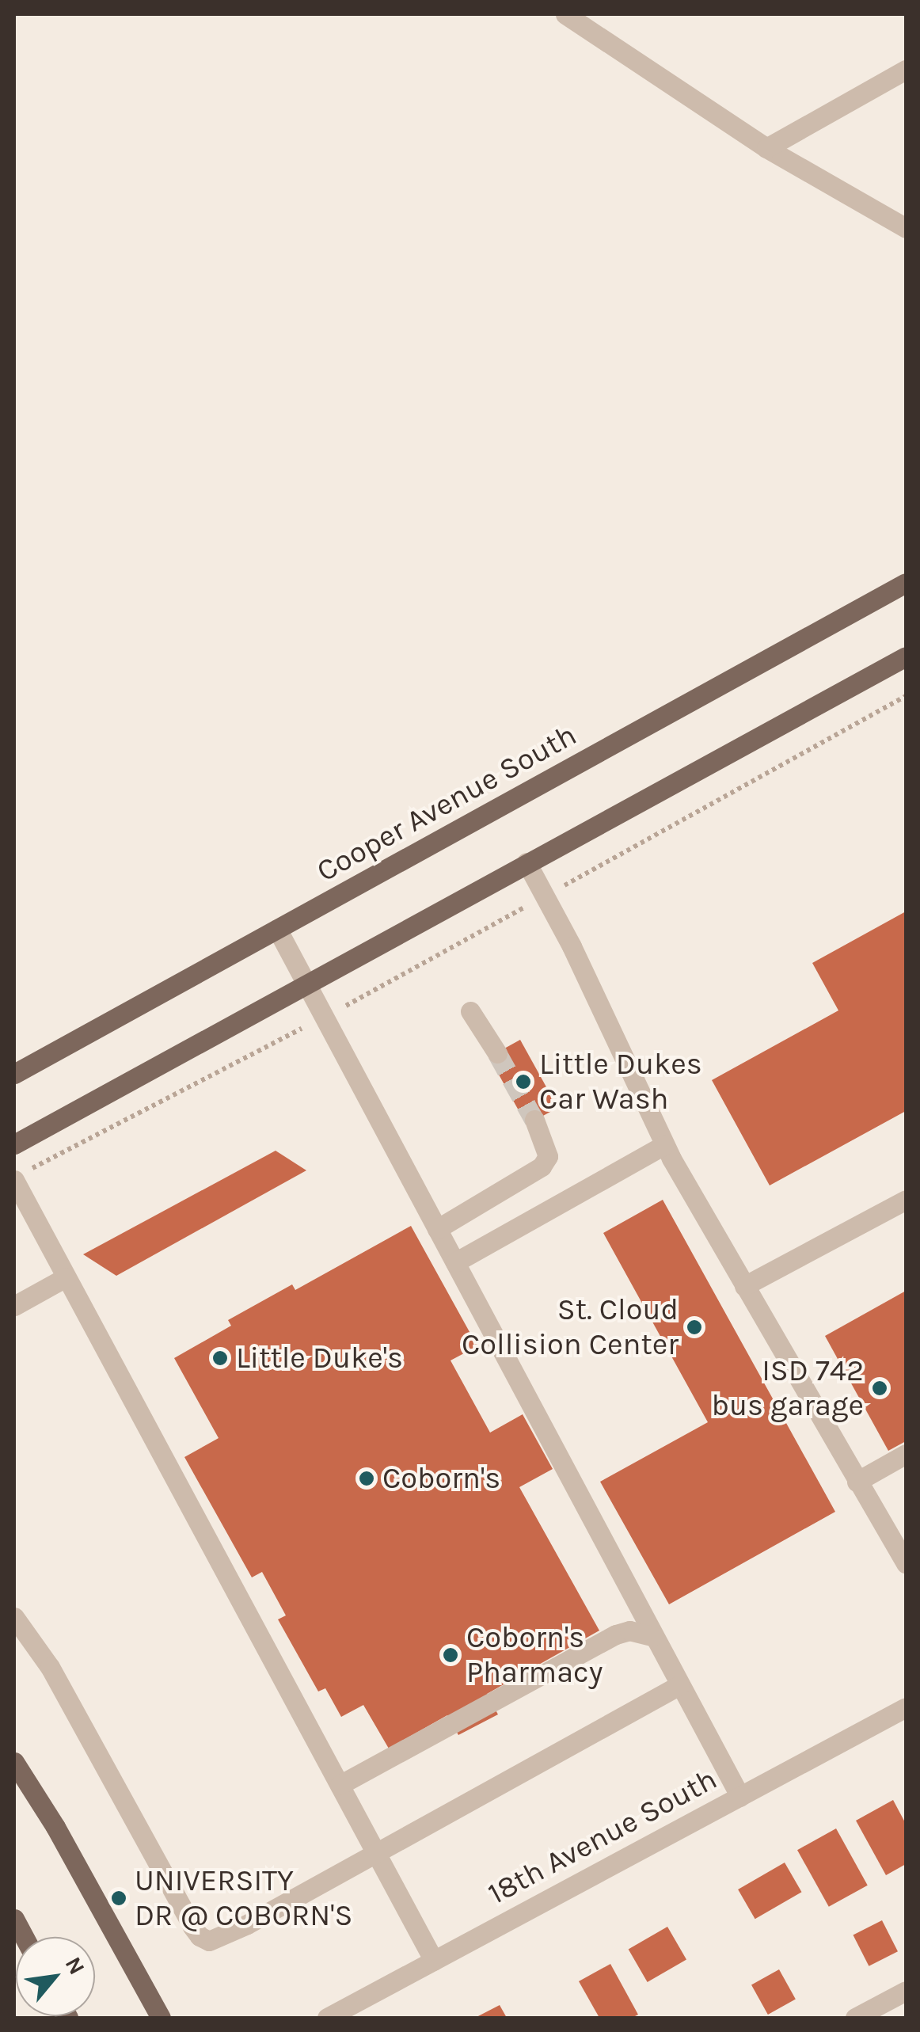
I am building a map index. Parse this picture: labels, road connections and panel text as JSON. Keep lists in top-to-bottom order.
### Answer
{
  "streets": {
    "main road": ["Cooper Avenue South"],
    "street": ["18th Avenue South"]
  },
  "places": [
    "Little Dukes Car Wash",
    "St. Cloud Collision Center",
    "Little Duke's",
    "ISD 742 bus garage",
    "Coborn's",
    "Coborn's Pharmacy",
    "UNIVERSITY DR @ COBORN'S"
  ],
  "north": "top right"
}
